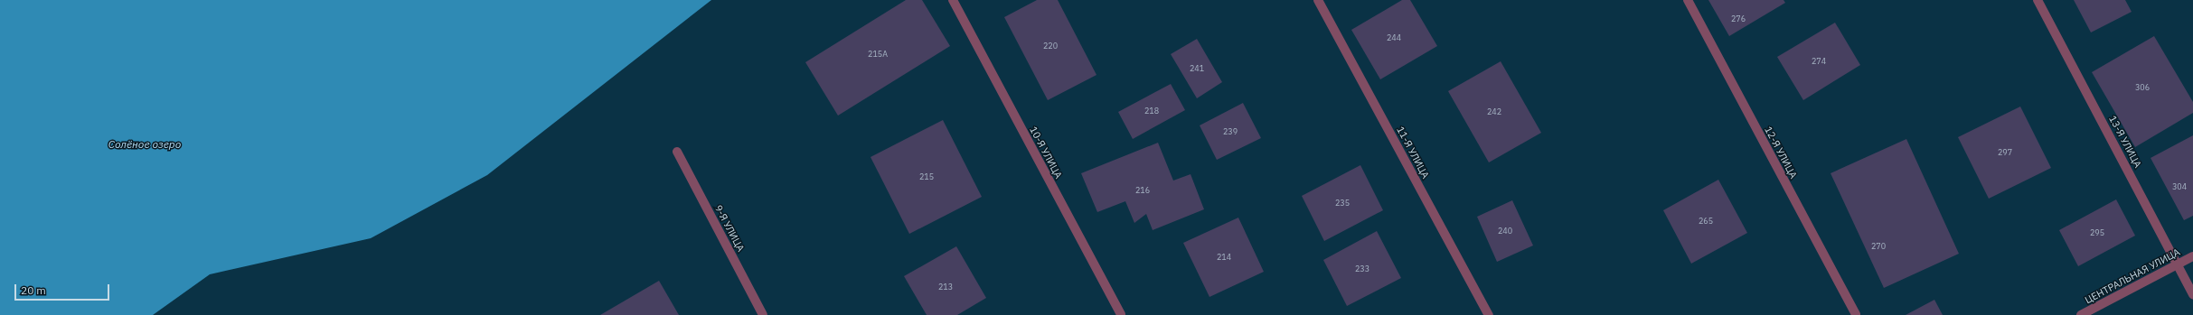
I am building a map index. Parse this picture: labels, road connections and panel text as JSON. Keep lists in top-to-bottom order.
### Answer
{
  "streets": {
    "street": [
      "13-Я УЛИЦА",
      "10-Я УЛИЦА",
      "11-Я УЛИЦА",
      "12-Я УЛИЦА",
      "9-Я УЛИЦА",
      "ЦЕНТРАЛЬНАЯ УЛИЦА"
    ]
  },
  "crossings": [
    ["13-Я УЛИЦА", "ЦЕНТРАЛЬНАЯ УЛИЦА"]
  ],
  "water": ["Солёное озеро"],
  "house_numbers": [
    "276",
    "244",
    "220",
    "215А",
    "274",
    "241",
    "306",
    "218",
    "242",
    "239",
    "297",
    "215",
    "304",
    "216",
    "235",
    "265",
    "240",
    "295",
    "270",
    "214",
    "233",
    "213"
  ],
  "scale_bar": "20 m"
}
